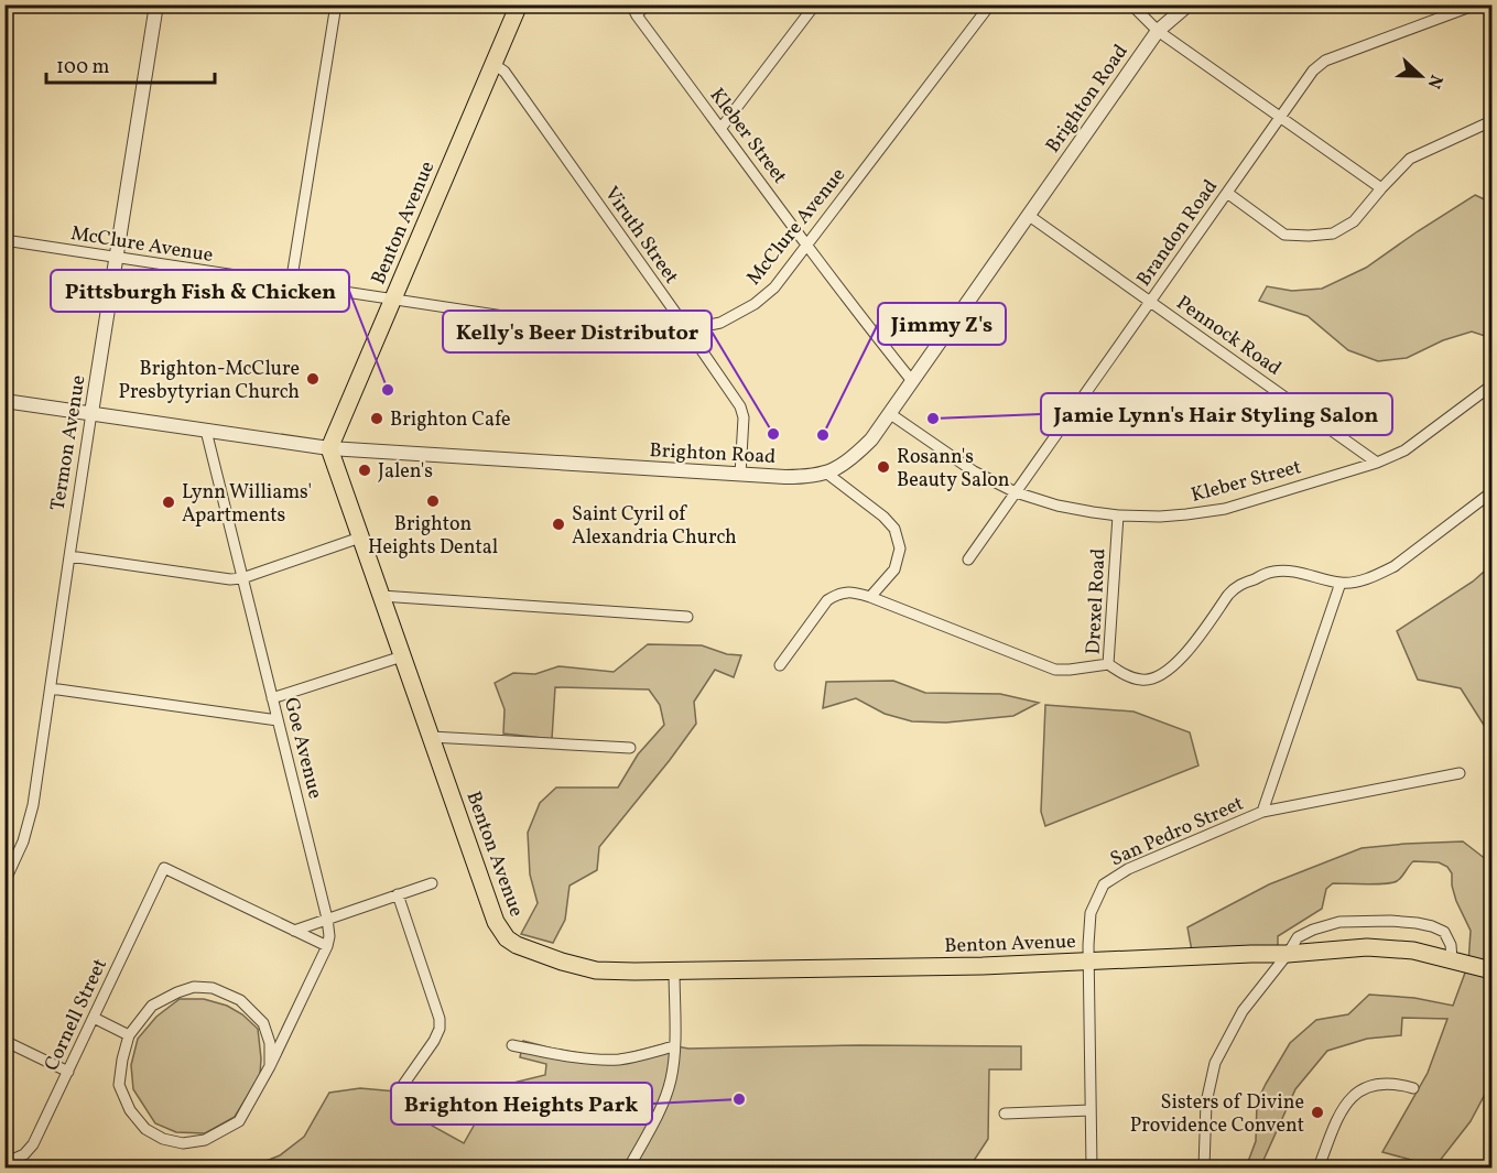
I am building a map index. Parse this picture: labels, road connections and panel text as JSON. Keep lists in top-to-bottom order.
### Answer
{
  "streets": {
    "main road": ["Benton Avenue"],
    "street": [
      "Brighton Road",
      "Kleber Street",
      "McClure Avenue",
      "Brandon Road",
      "Viruth Street",
      "Pennock Road",
      "Termon Avenue",
      "Drexel Road",
      "Goe Avenue",
      "San Pedro Street",
      "Cornell Street"
    ]
  },
  "crossings": [
    ["Brighton Road", "Kleber Street"],
    ["Brighton Road", "Benton Avenue"],
    ["Brighton Road", "Viruth Street"],
    ["Brighton Road", "Pennock Road"],
    ["Brighton Road", "Termon Avenue"],
    ["Brighton Road", "Goe Avenue"],
    ["Kleber Street", "McClure Avenue"],
    ["Kleber Street", "Brandon Road"],
    ["Kleber Street", "Pennock Road"],
    ["Kleber Street", "Drexel Road"],
    ["Benton Avenue", "McClure Avenue"],
    ["Benton Avenue", "Viruth Street"],
    ["Benton Avenue", "San Pedro Street"],
    ["McClure Avenue", "Viruth Street"],
    ["McClure Avenue", "Termon Avenue"],
    ["Brandon Road", "Pennock Road"],
    ["Drexel Road", "San Pedro Street"]
  ],
  "places": [
    "Brighton-McClure Presbytyrian Church",
    "Pittsburgh Fish & Chicken",
    "Brighton Cafe",
    "Jamie Lynn's Hair Styling Salon",
    "Kelly's Beer Distributor",
    "Jimmy Z's",
    "Rosann's Beauty Salon",
    "Jalen's",
    "Brighton Heights Dental",
    "Lynn Williams' Apartments",
    "Saint Cyril of Alexandria Church",
    "Brighton Heights Park",
    "Sisters of Divine Providence Convent"
  ],
  "scale_bar": "100 m",
  "north": "right"
}
